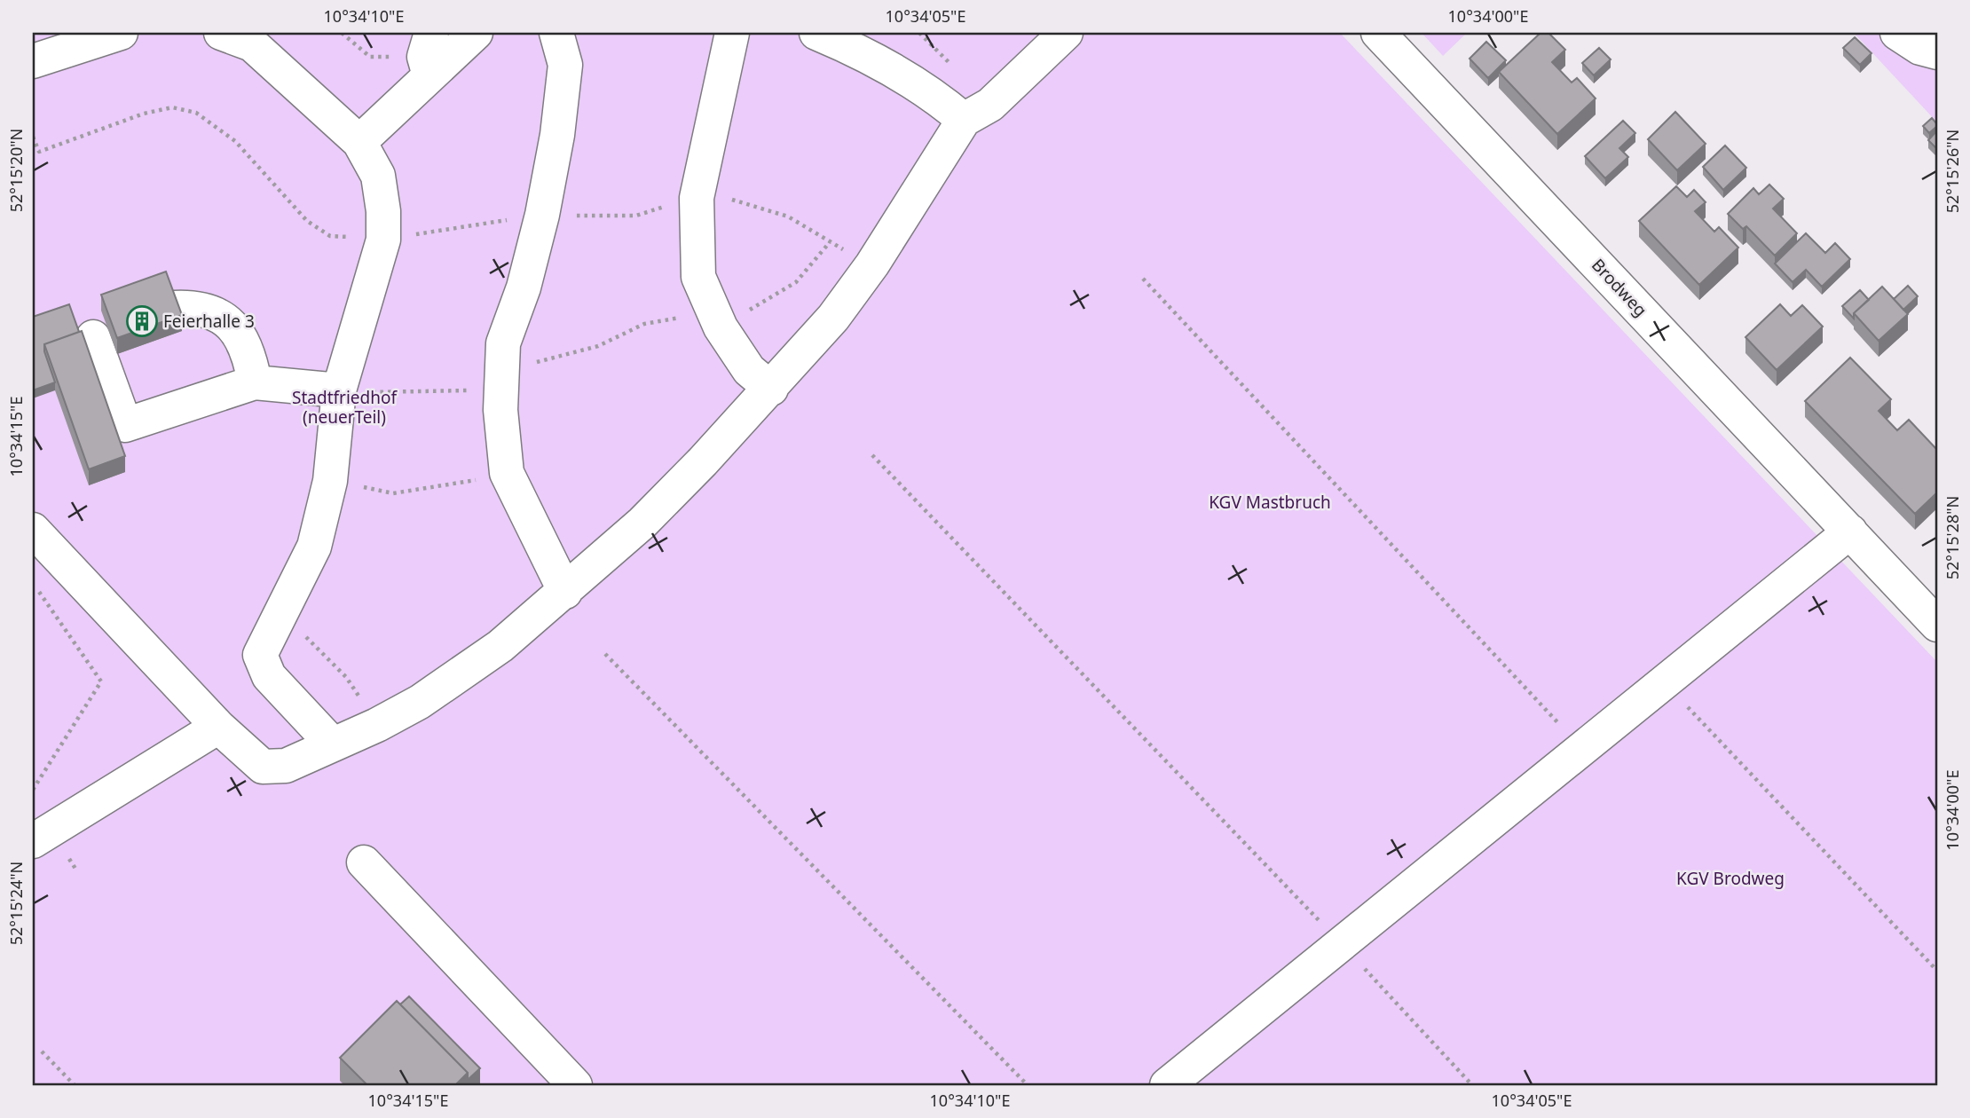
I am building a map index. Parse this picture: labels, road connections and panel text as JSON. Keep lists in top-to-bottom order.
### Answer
{
  "streets": {
    "street": ["Brodweg"]
  },
  "parks": ["Stadtfriedhof (neuerTeil)", "KGV Mastbruch", "KGV Brodweg"],
  "places": {
    "building": ["Feierhalle 3"]
  },
  "coordinates": [
    "10°34'10\"E",
    "10°34'05\"E",
    "10°34'00\"E",
    "52°15'20\"N",
    "52°15'26\"N",
    "10°34'15\"E",
    "52°15'28\"N",
    "52°15'24\"N"
  ]
}
